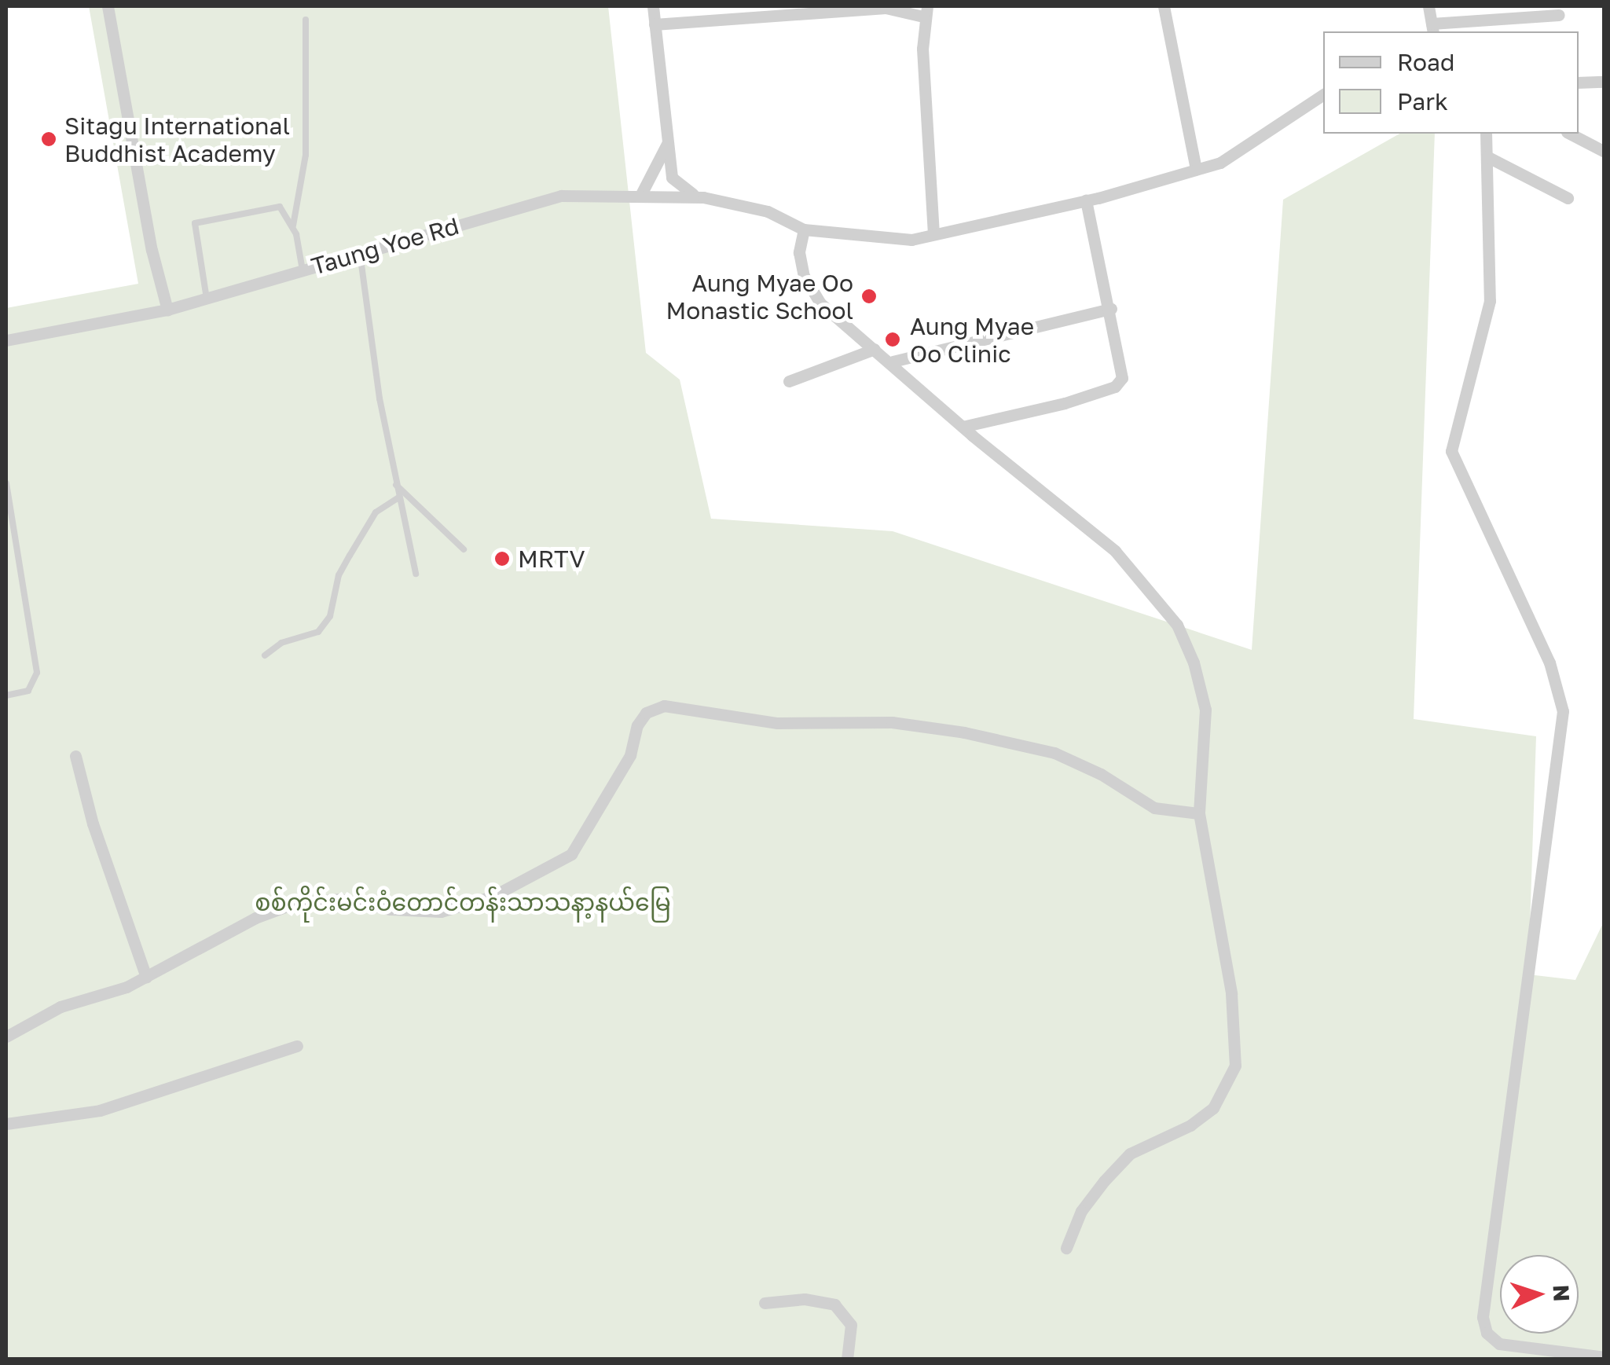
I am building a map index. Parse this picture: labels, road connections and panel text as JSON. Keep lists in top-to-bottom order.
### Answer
{
  "streets": {
    "street": ["Taung Yoe Rd"]
  },
  "parks": ["စစ်ကိုင်းမင်းဝံတောင်တန်းသာသနာ့နယ်မြေ"],
  "places": [
    "Sitagu International Buddhist Academy",
    "Aung Myae Oo Monastic School",
    "Aung Myae Oo Clinic",
    "MRTV"
  ],
  "legend": ["Road", "Park"],
  "north": "right"
}
